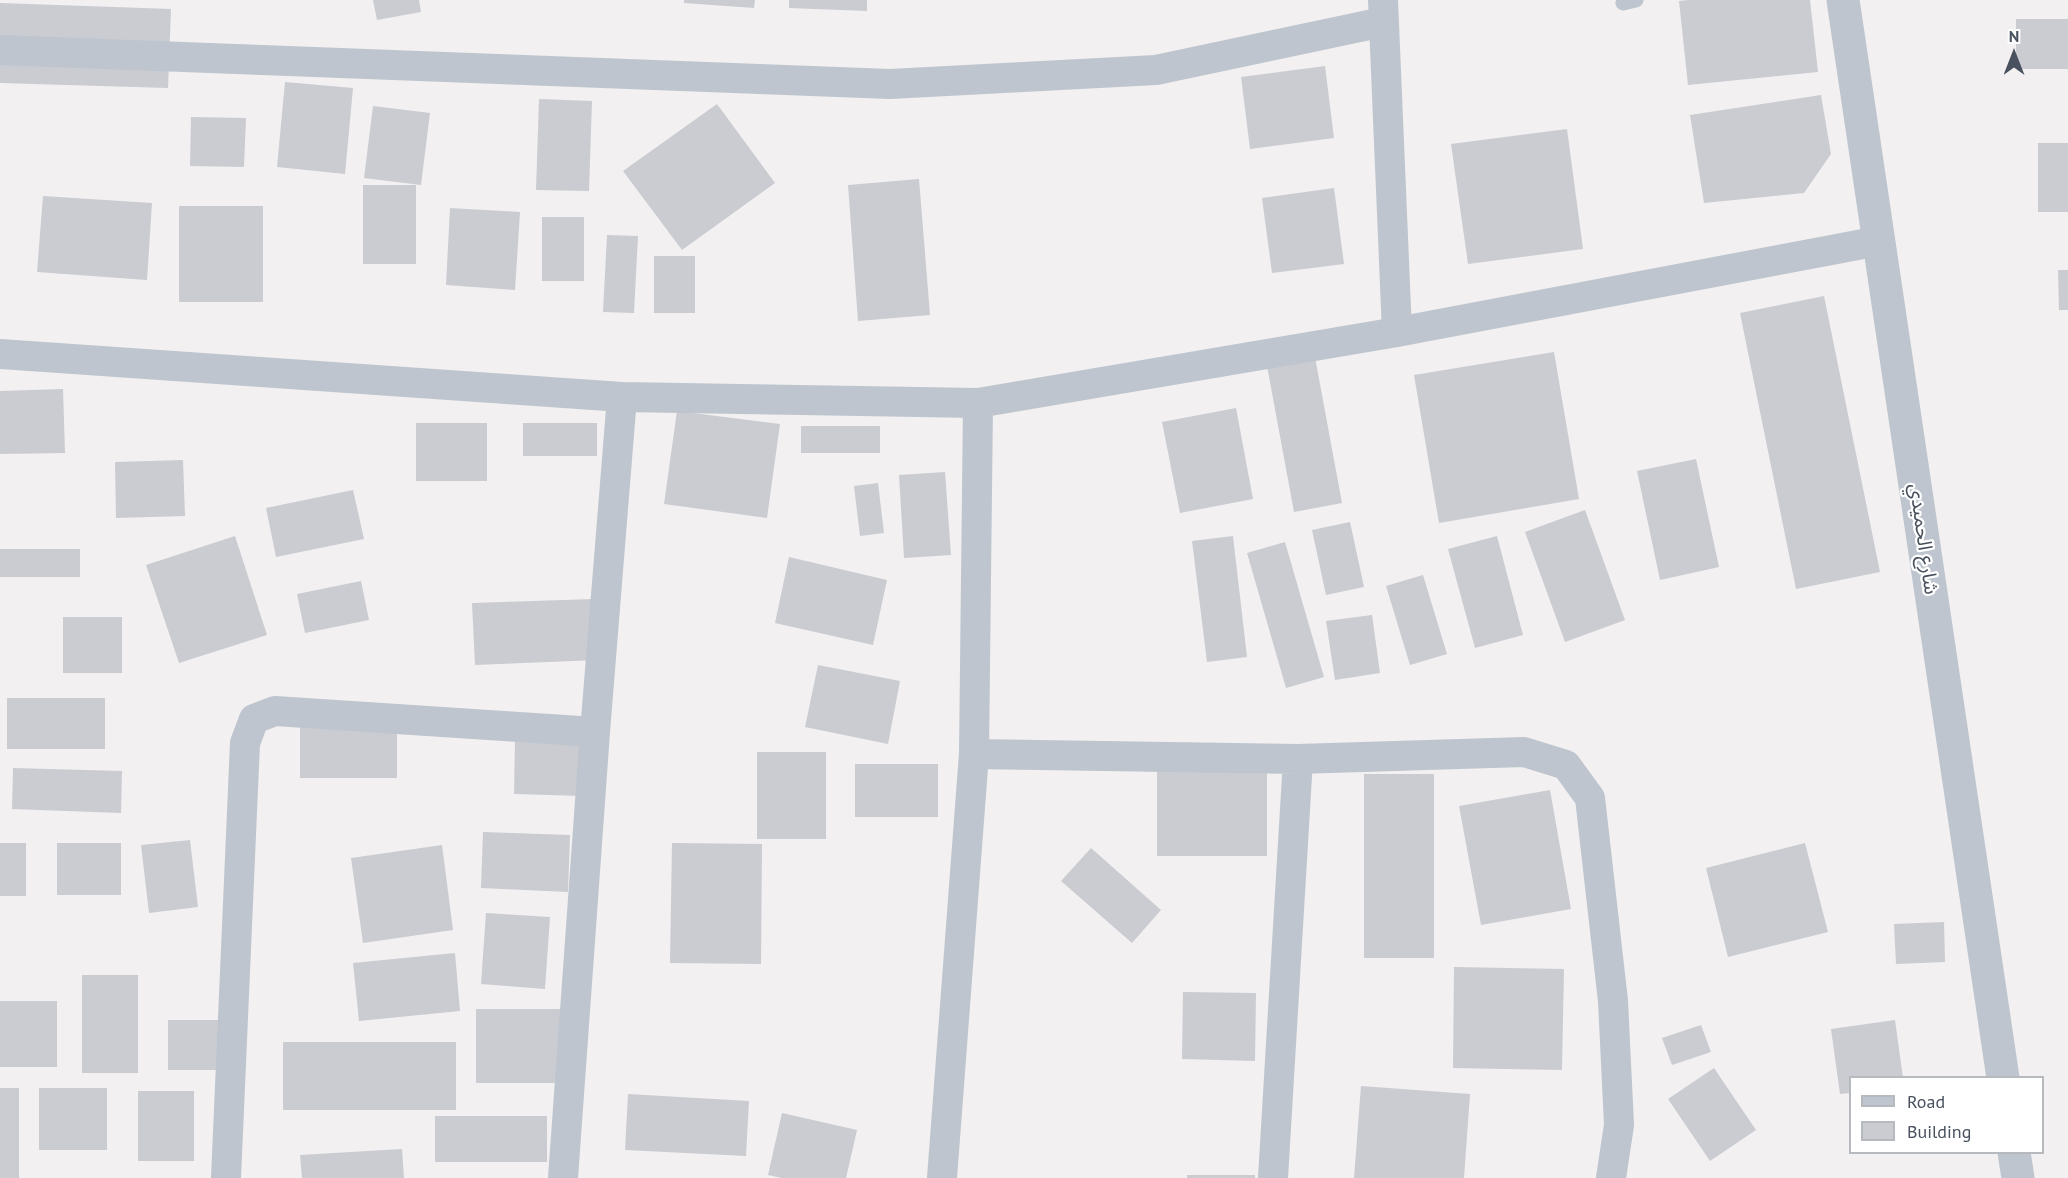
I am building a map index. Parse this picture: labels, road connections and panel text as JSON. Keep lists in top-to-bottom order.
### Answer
{
  "streets": {
    "street": ["شارع الحميدي"]
  },
  "legend": ["Road", "Building"],
  "north": "top"
}
